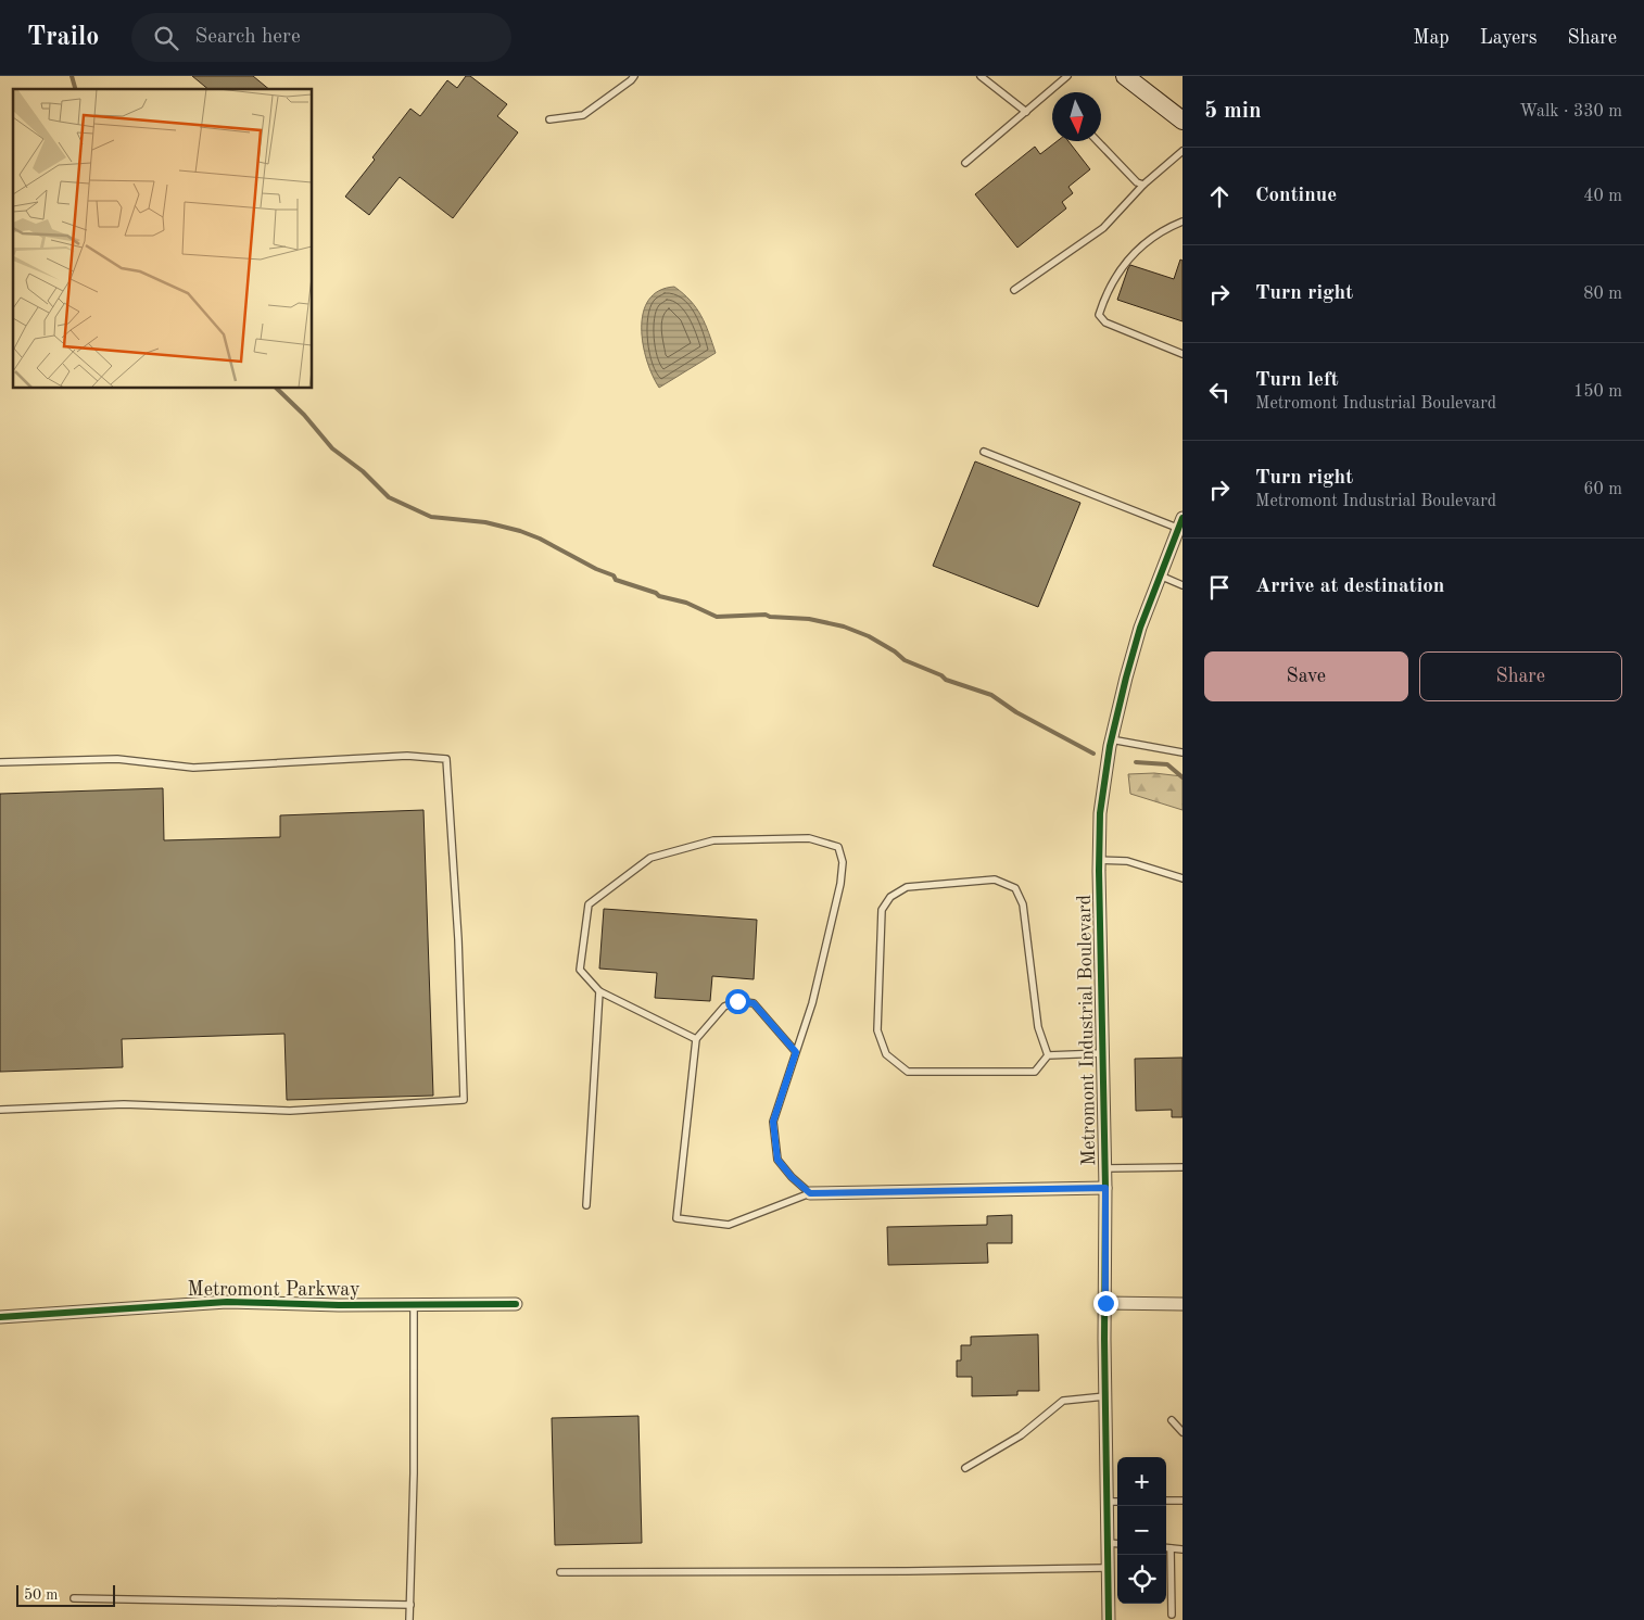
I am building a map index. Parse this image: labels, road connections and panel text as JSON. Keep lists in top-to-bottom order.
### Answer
{
  "streets": {
    "street": ["Metromont Industrial Boulevard", "Metromont Parkway"]
  },
  "scale_bar": "50 m",
  "north": "bottom",
  "page": {
    "header": "Trailo",
    "search": "Search here",
    "nav": ["Map", "Layers", "Share"],
    "heading": ["5 min", "Walk · 330 m"],
    "list": [
      ["Continue", "40 m"],
      ["Turn right", "80 m"],
      ["Turn left", "Metromont Industrial Boulevard", "150 m"],
      ["Turn right", "Metromont Industrial Boulevard", "60 m"],
      "Arrive at destination"
    ],
    "buttons": ["Save", "Share"],
    "map_buttons": ["+", "−"],
    "scale": "50 m"
  }
}
